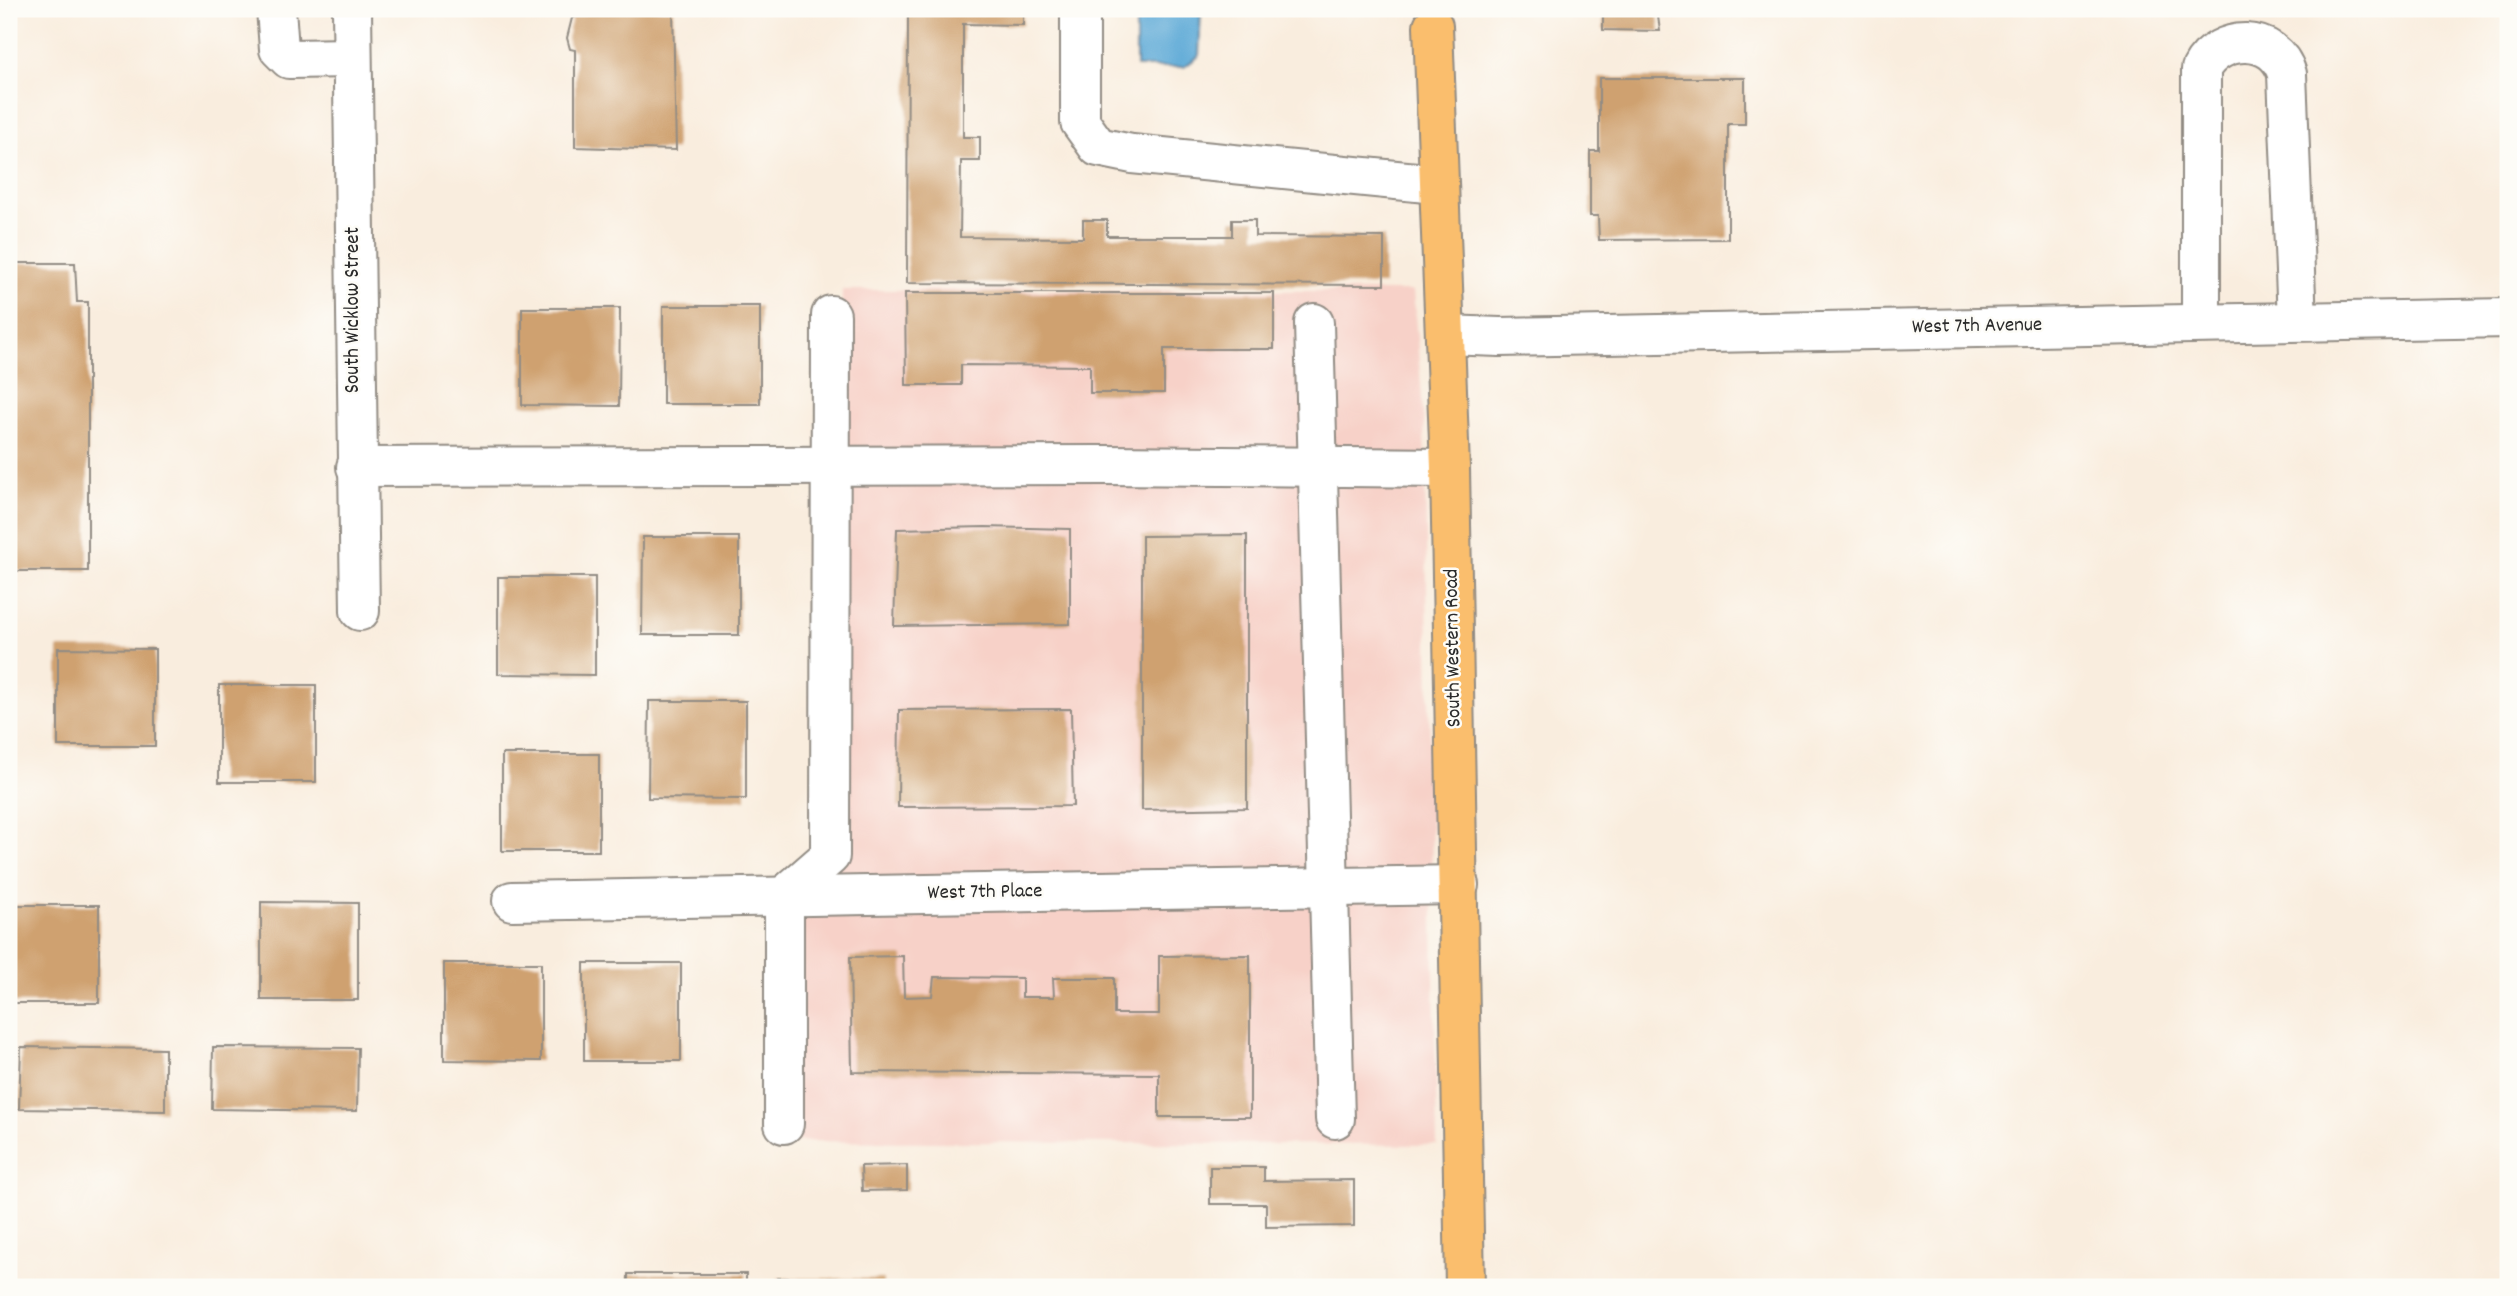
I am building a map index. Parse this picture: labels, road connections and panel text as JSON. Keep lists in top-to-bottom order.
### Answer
{
  "streets": {
    "main road": ["South Western Road"],
    "street": ["South Wicklow Street", "West 7th Avenue", "West 7th Place"]
  },
  "crossings": [
    ["West 7th Avenue", "South Western Road"],
    ["South Western Road", "West 7th Place"]
  ]
}
